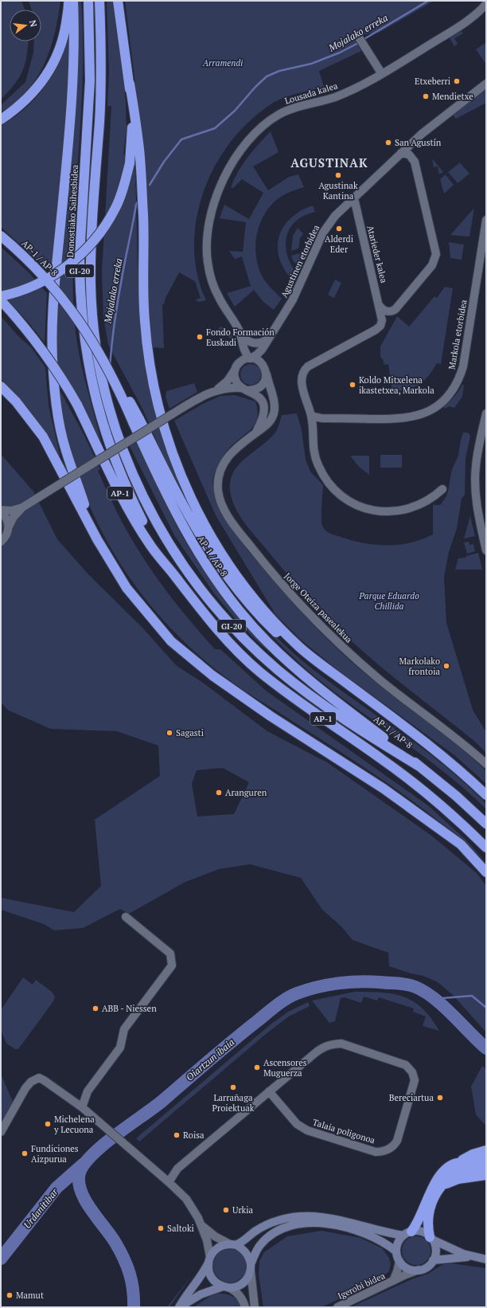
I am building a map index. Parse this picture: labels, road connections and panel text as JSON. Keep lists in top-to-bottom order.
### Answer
{
  "streets": {
    "highway": [
      "Donostiako Saihesbidea",
      "AP-1 / AP-8",
      "GI-20",
      "AP-1"
    ],
    "street": [
      "Lousada kalea",
      "Atarieder kalea",
      "Agustinen etorbidea",
      "Markola etorbidea",
      "Jorge Oteiza pasealekua",
      "Talaia poligonoa",
      "Igerobi bidea"
    ]
  },
  "crossings": [
    ["Lousada kalea", "Agustinen etorbidea"],
    ["Lousada kalea", "Jorge Oteiza pasealekua"],
    ["Donostiako Saihesbidea", "AP-1"],
    ["Atarieder kalea", "Agustinen etorbidea"],
    ["Atarieder kalea", "Markola etorbidea"],
    ["AP-1 / AP-8", "GI-20"],
    ["Agustinen etorbidea", "Jorge Oteiza pasealekua"]
  ],
  "districts": ["AGUSTINAK"],
  "water": ["Mojalako erreka", "Oiartzun ibaia", "Urdanitibar"],
  "parks": ["Arramendi", "Parque Eduardo Chillida"],
  "places": [
    "Etxeberri",
    "Mendietxe",
    "San Agustín",
    "Agustinak Kantina",
    "Alderdi Eder",
    "Fondo Formación Euskadi",
    "Koldo Mitxelena ikastetxea, Markola",
    "Markolako frontoia",
    "Sagasti",
    "Aranguren",
    "ABB - Niessen",
    "Ascensores Muguerza",
    "Larrañaga Proiektuak",
    "Bereciartua",
    "Michelena y Lecuona",
    "Roisa",
    "Fundiciones Aizpurua",
    "Urkia",
    "Saltoki",
    "Mamut"
  ],
  "north": "right"
}
